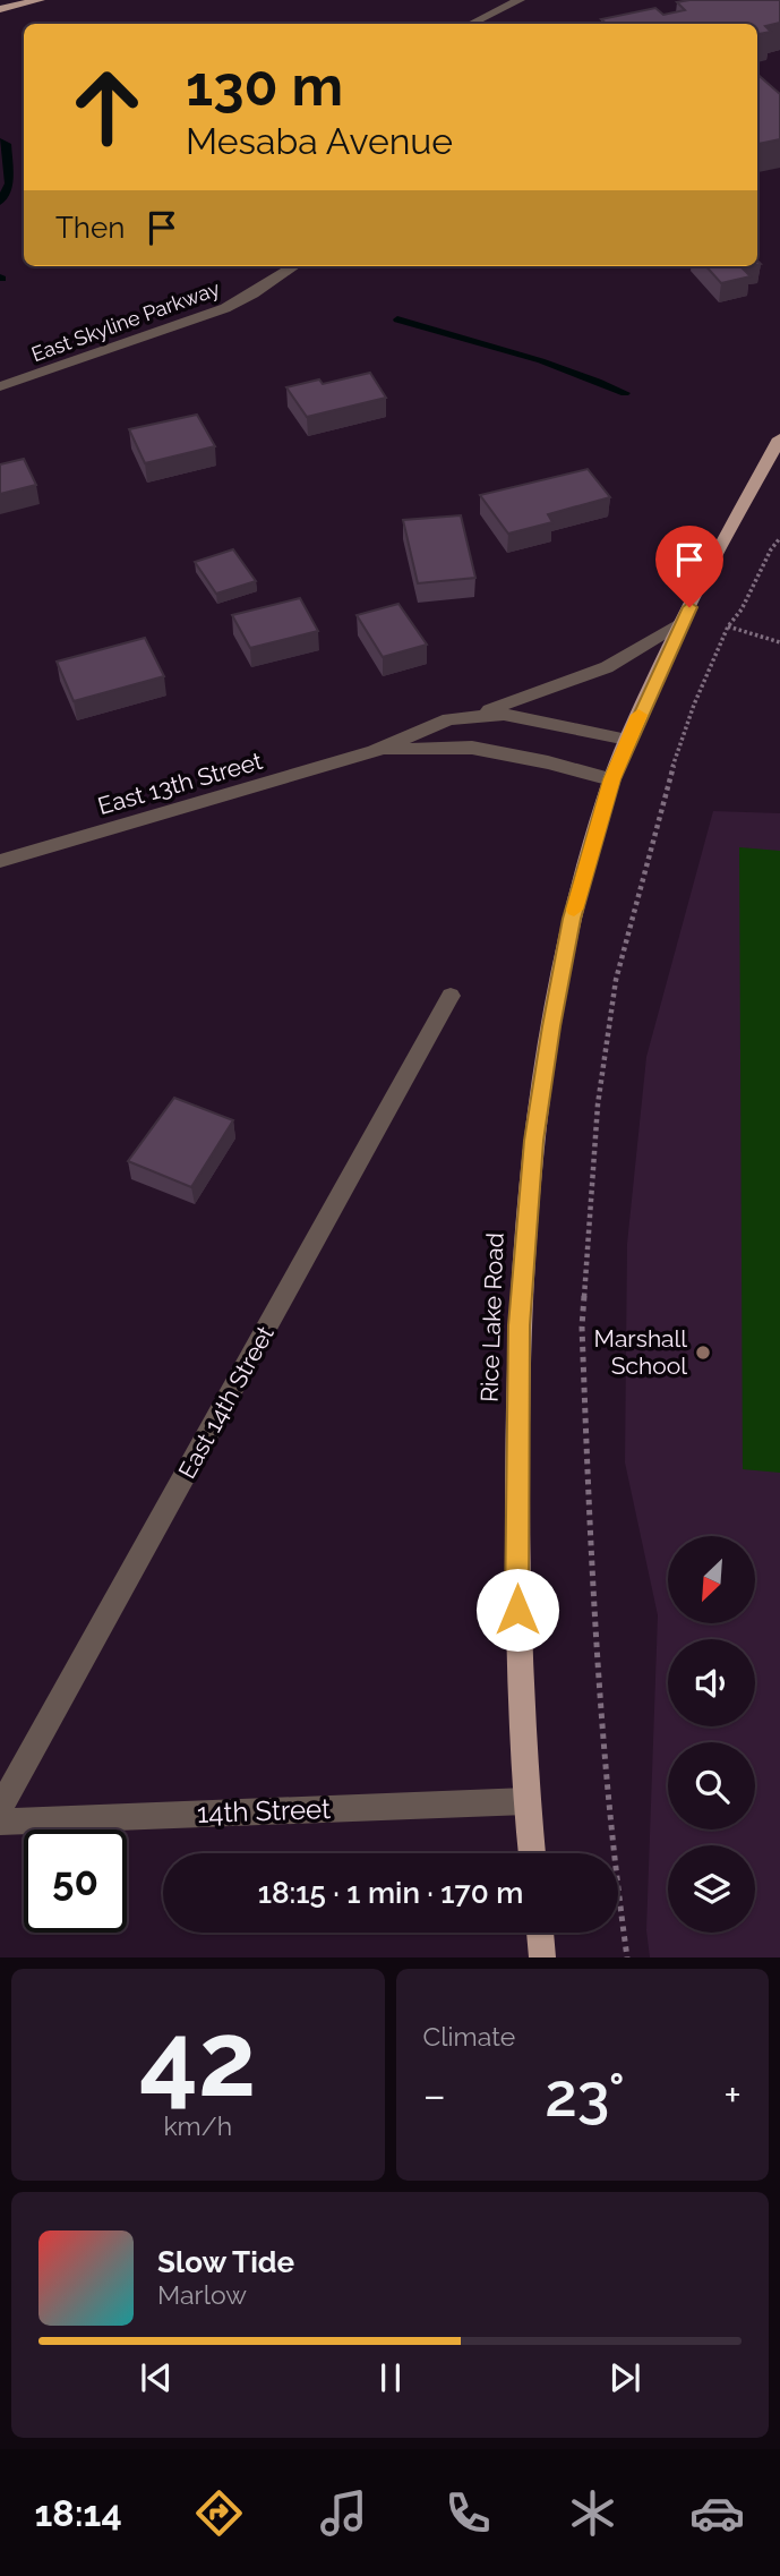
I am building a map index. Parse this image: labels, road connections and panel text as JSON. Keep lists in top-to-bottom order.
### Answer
{
  "streets": {
    "main road": ["Rice Lake Road"],
    "street": [
      "East Skyline Parkway",
      "East 13th Street",
      "East 14th Street",
      "14th Street"
    ]
  },
  "crossings": [
    ["East 13th Street", "Rice Lake Road"],
    ["Rice Lake Road", "14th Street"]
  ],
  "places": ["Marshall School"],
  "north": "bottom left",
  "page": {
    "turn": ["130 m", "Mesaba Avenue"],
    "then": "Then",
    "limit": "50",
    "trip": "18:15 · 1 min · 170 m",
    "tile": [
      ["42", "km/h"],
      "Climate"
    ],
    "heat": ["−", "23°", "+"],
    "song": ["Slow Tide", "Marlow"],
    "tabs": "18:14"
  }
}
